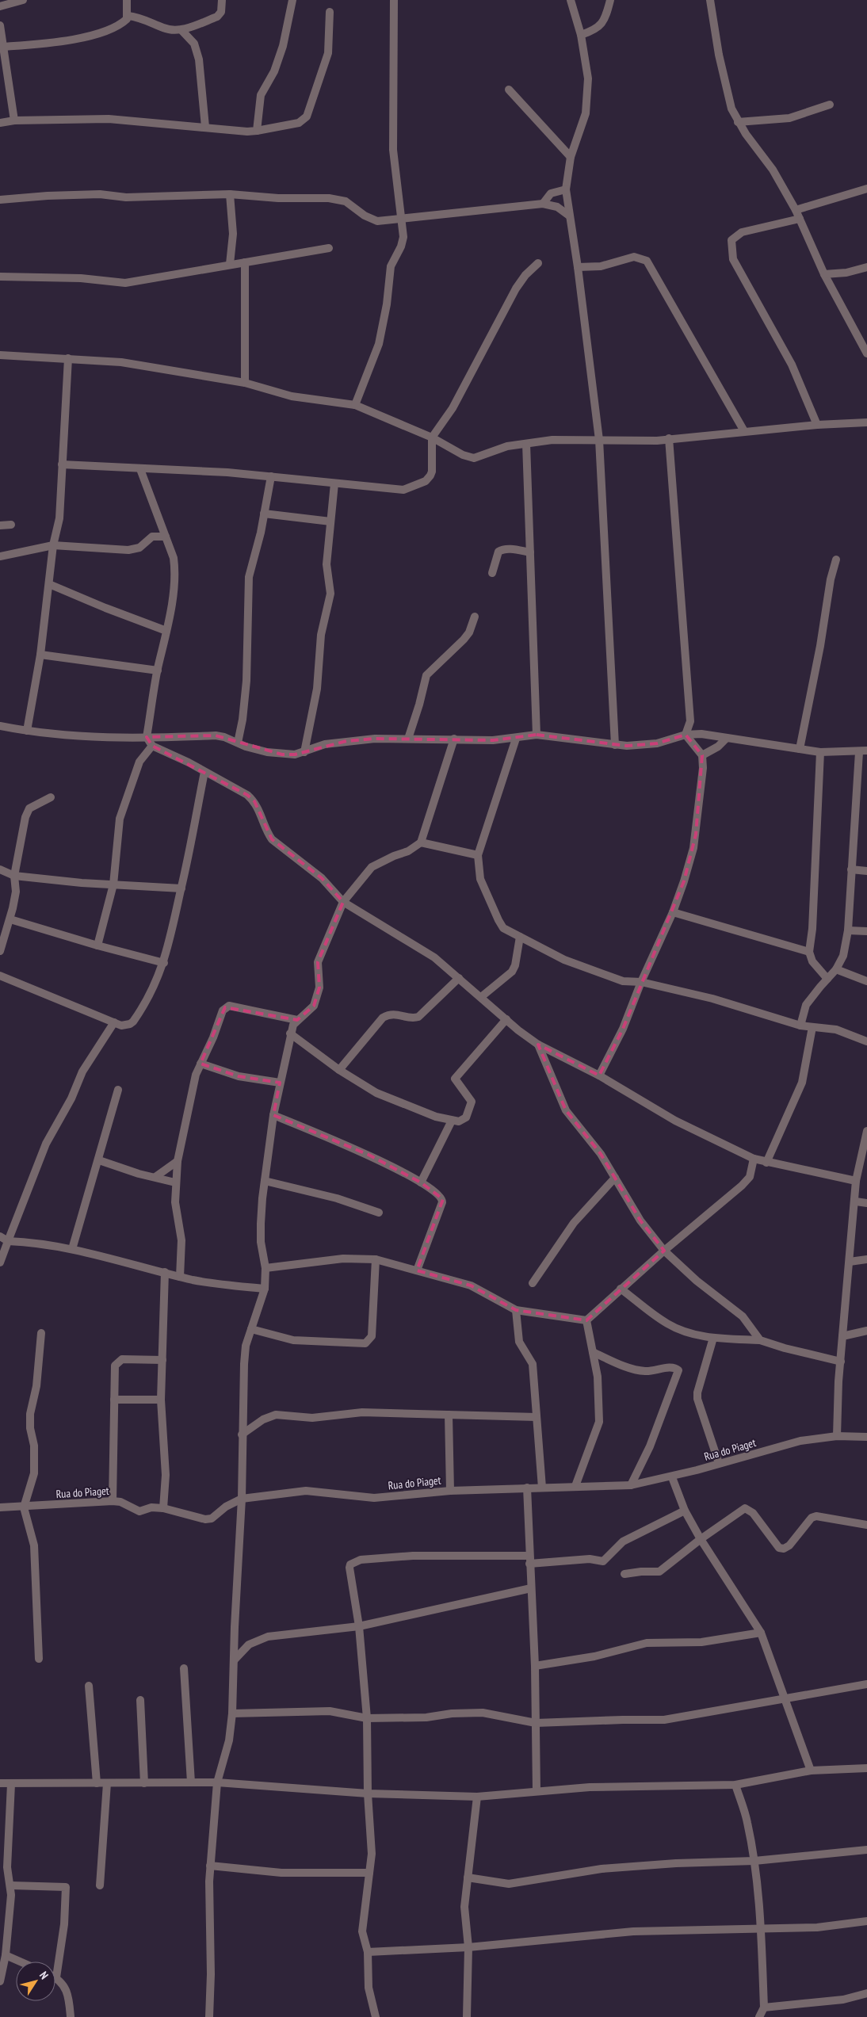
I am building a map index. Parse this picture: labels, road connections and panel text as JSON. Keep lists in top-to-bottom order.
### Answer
{
  "streets": {
    "street": ["Rua do Piaget"]
  },
  "north": "top right"
}
